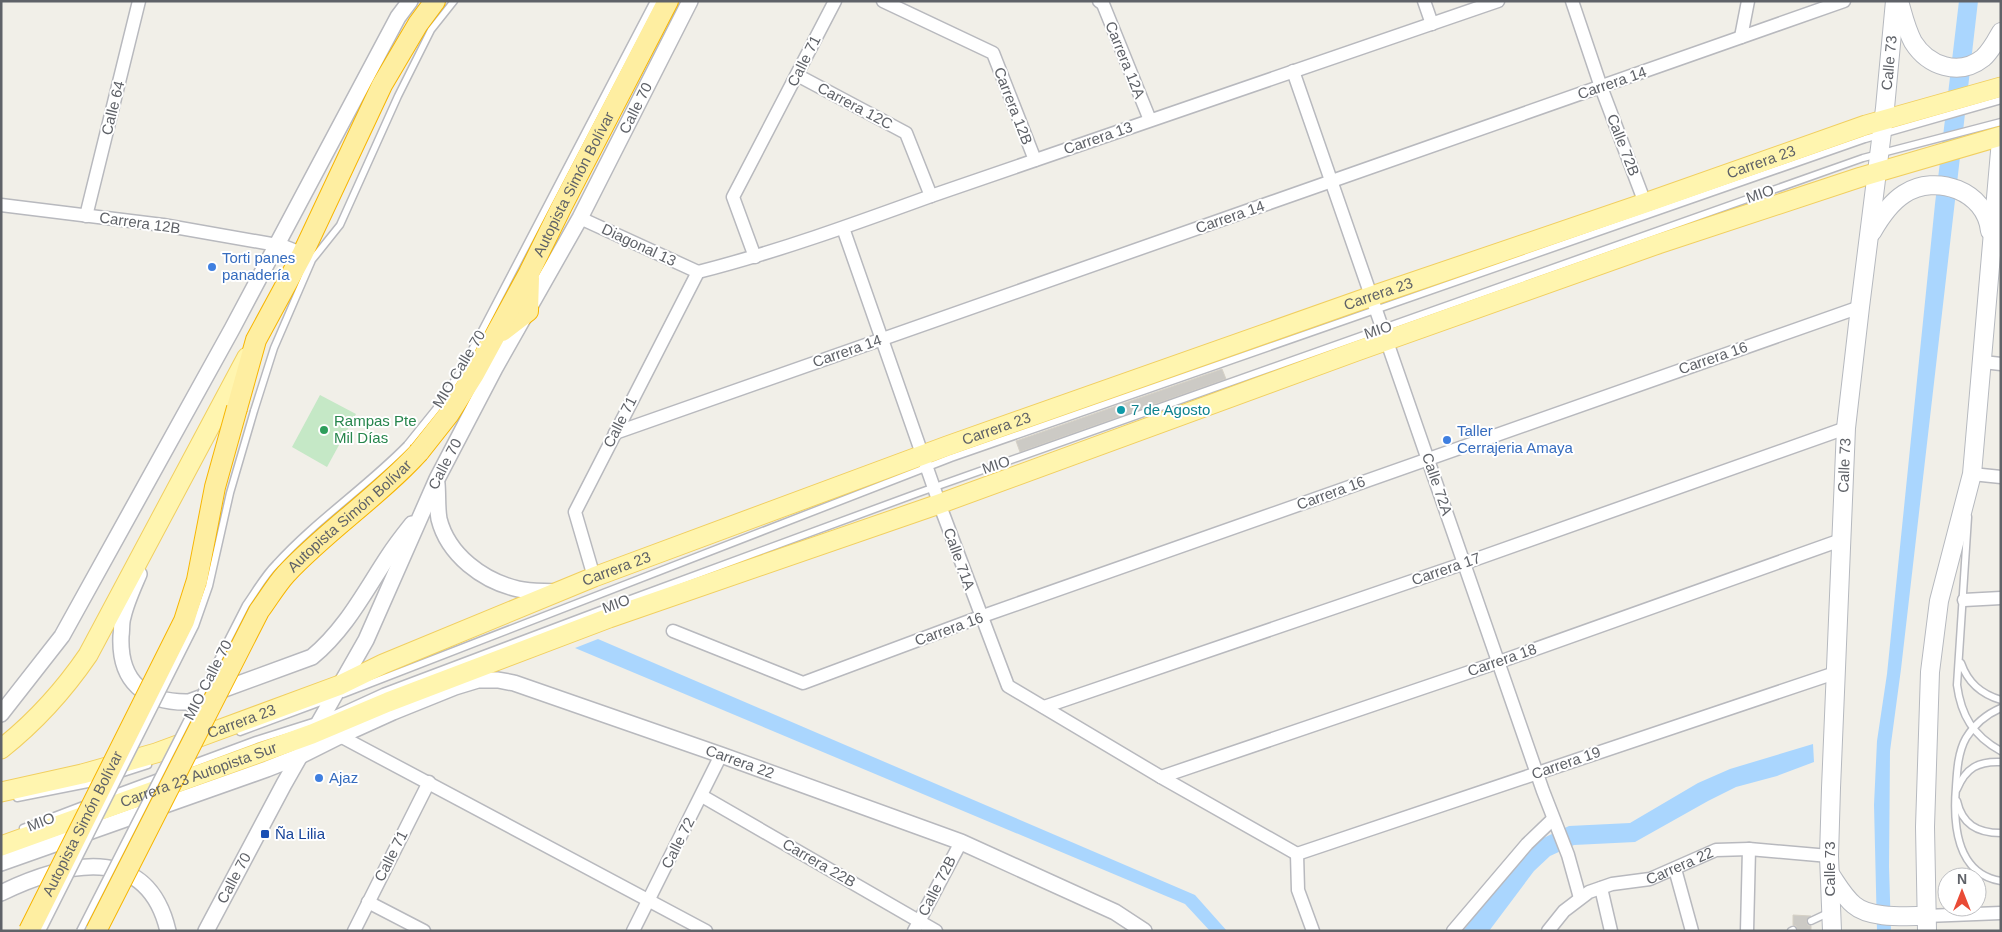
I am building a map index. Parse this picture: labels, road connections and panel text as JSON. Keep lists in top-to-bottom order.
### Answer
{
  "streets": {
    "highway": ["Autopista Simón Bolívar"],
    "main road": ["Calle 73", "Carrera 23", "Carrera 23 Autopista Sur"],
    "street": [
      "Carrera 12A",
      "Calle 71",
      "Carrera 14",
      "Carrera 12C",
      "Carrera 12B",
      "Calle 64",
      "Calle 70",
      "Carrera 13",
      "Calle 72B",
      "Diagonal 13",
      "Carrera 16",
      "Calle 72A",
      "Calle 71A",
      "Carrera 17",
      "Carrera 18",
      "Carrera 22",
      "Carrera 19",
      "Calle 72",
      "Carrera 22B"
    ],
    "lane": ["MIO", "MIO Calle 70"]
  },
  "crossings": [
    ["Carrera 12A", "Carrera 13"],
    ["Calle 71", "Carrera 14"],
    ["Calle 71", "Carrera 12C"],
    ["Calle 71", "Carrera 13"],
    ["Calle 71", "Carrera 23"],
    ["Calle 71", "Diagonal 13"],
    ["Calle 73", "Carrera 23"],
    ["Calle 73", "MIO"],
    ["Calle 73", "Carrera 16"],
    ["Calle 73", "Carrera 17"],
    ["Calle 73", "Carrera 18"],
    ["Calle 73", "Carrera 22"],
    ["Calle 73", "Carrera 19"],
    ["Carrera 14", "Calle 72B"],
    ["Carrera 14", "Calle 72A"],
    ["Carrera 14", "Calle 71A"],
    ["Carrera 12C", "Carrera 13"],
    ["Carrera 12B", "Calle 64"],
    ["Carrera 12B", "Carrera 13"],
    ["Calle 70", "Carrera 23"],
    ["Calle 70", "MIO"],
    ["Calle 70", "Diagonal 13"],
    ["Calle 70", "Carrera 22"],
    ["Calle 70", "Carrera 23 Autopista Sur"],
    ["Carrera 13", "Diagonal 13"],
    ["Carrera 13", "Calle 72A"],
    ["Carrera 13", "Calle 71A"],
    ["Calle 72B", "Carrera 23"],
    ["Calle 72B", "Carrera 22"],
    ["Calle 72B", "Carrera 22B"],
    ["Carrera 23", "MIO"],
    ["Carrera 23", "Calle 72A"],
    ["Carrera 23", "Calle 71A"],
    ["Autopista Simón Bolívar", "MIO Calle 70"],
    ["MIO", "Calle 72A"],
    ["MIO", "Calle 71A"],
    ["MIO", "Carrera 22"],
    ["MIO", "Carrera 23 Autopista Sur"],
    ["Carrera 16", "Calle 72A"],
    ["Carrera 16", "Calle 71A"],
    ["Calle 72A", "Carrera 17"],
    ["Calle 72A", "Carrera 18"],
    ["Calle 72A", "Carrera 22"],
    ["Calle 72A", "Carrera 19"],
    ["Calle 71A", "Carrera 17"],
    ["Calle 71A", "Carrera 18"],
    ["Calle 71A", "Carrera 19"],
    ["Carrera 22", "Carrera 23 Autopista Sur"],
    ["Carrera 22", "Calle 72"],
    ["Calle 72", "Carrera 22B"]
  ],
  "places": {
    "other": [
      "Torti panes panadería",
      "7 de Agosto",
      "Rampas Pte Mil Días",
      "Taller Cerrajeria Amaya",
      "Ajaz"
    ],
    "transit": ["Ña Lilia"]
  },
  "north": "top"
}
